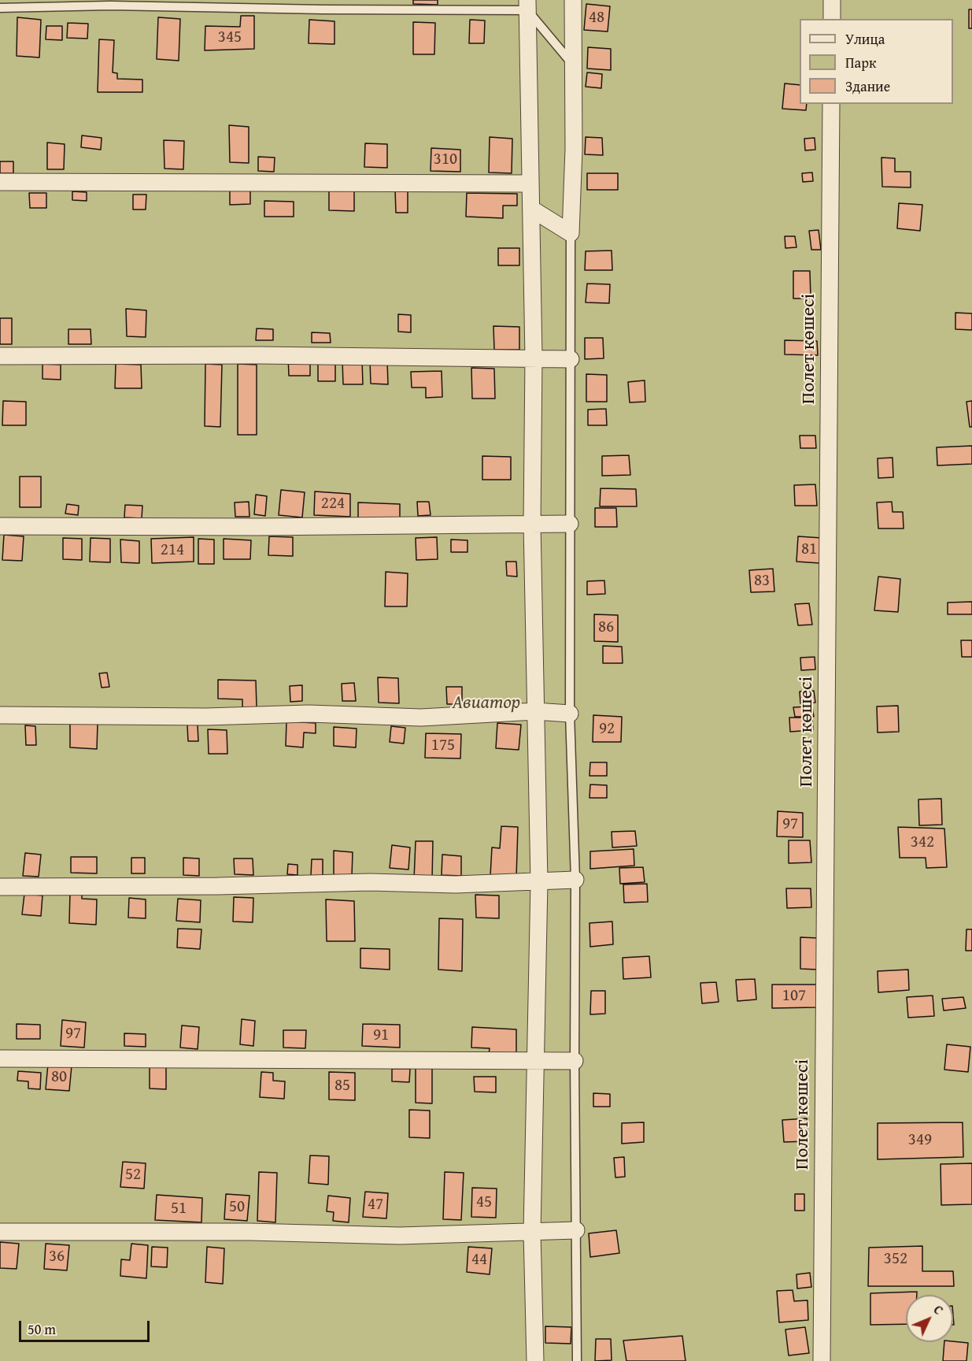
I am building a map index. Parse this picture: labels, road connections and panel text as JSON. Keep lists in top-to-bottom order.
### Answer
{
  "streets": {
    "street": ["Полет көшесі"]
  },
  "parks": ["Авиатор"],
  "house_numbers": [
    "48",
    "345",
    "310",
    "224",
    "81",
    "214",
    "83",
    "86",
    "92",
    "175",
    "97",
    "342",
    "107",
    "97",
    "91",
    "80",
    "85",
    "349",
    "52",
    "45",
    "47",
    "50",
    "51",
    "36",
    "352",
    "44"
  ],
  "legend": ["Улица", "Парк", "Здание"],
  "scale_bar": "50 m",
  "north": "top right"
}
